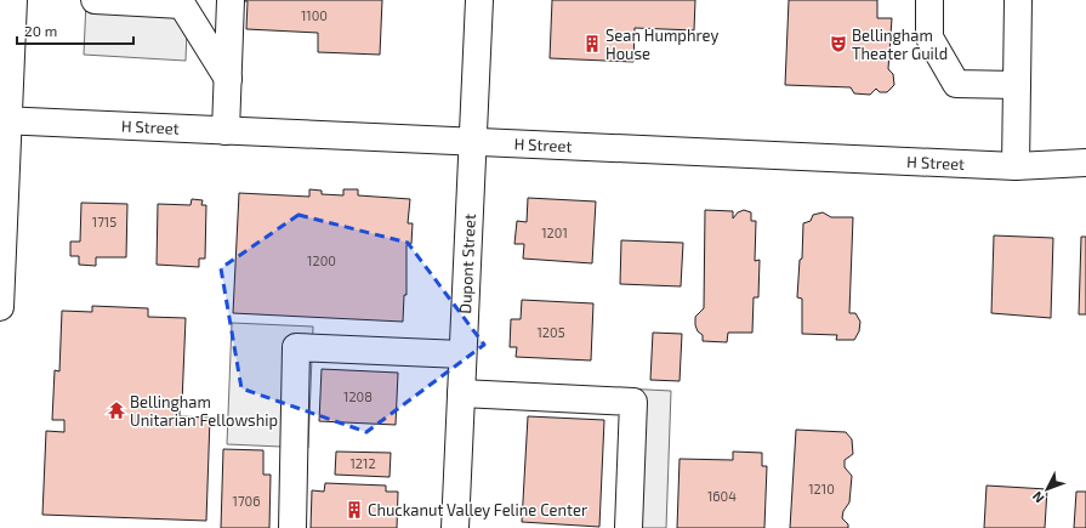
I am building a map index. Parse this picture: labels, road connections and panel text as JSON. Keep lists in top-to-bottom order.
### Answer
{
  "streets": {
    "street": ["H Street", "Dupont Street"]
  },
  "crossings": [
    ["H Street", "Dupont Street"]
  ],
  "places": {
    "building": ["Sean Humphrey House", "Chuckanut Valley Feline Center"],
    "theatre": ["Bellingham Theater Guild"],
    "temple": ["Bellingham Unitarian Fellowship"]
  },
  "house_numbers": [
    "1100",
    "1715",
    "1201",
    "1200",
    "1205",
    "1208",
    "1212",
    "1210",
    "1604",
    "1706"
  ],
  "scale_bar": "20 m",
  "north": "bottom left"
}
